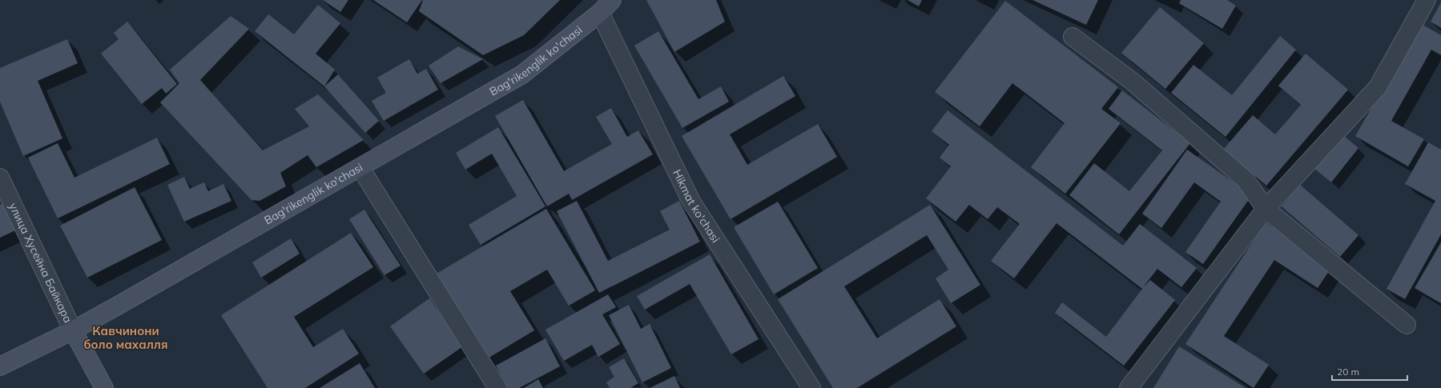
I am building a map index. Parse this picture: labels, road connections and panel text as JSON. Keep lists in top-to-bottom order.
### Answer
{
  "streets": {
    "main road": ["Bag'rikenglik ko'chasi"],
    "street": ["Hikmat ko'chasi", "улица Хусейна Байкара"]
  },
  "crossings": [
    ["Bag'rikenglik ko'chasi", "Hikmat ko'chasi"],
    ["Bag'rikenglik ko'chasi", "улица Хусейна Байкара"]
  ],
  "districts": ["Кавчинони боло махалля"],
  "scale_bar": "20 m"
}
